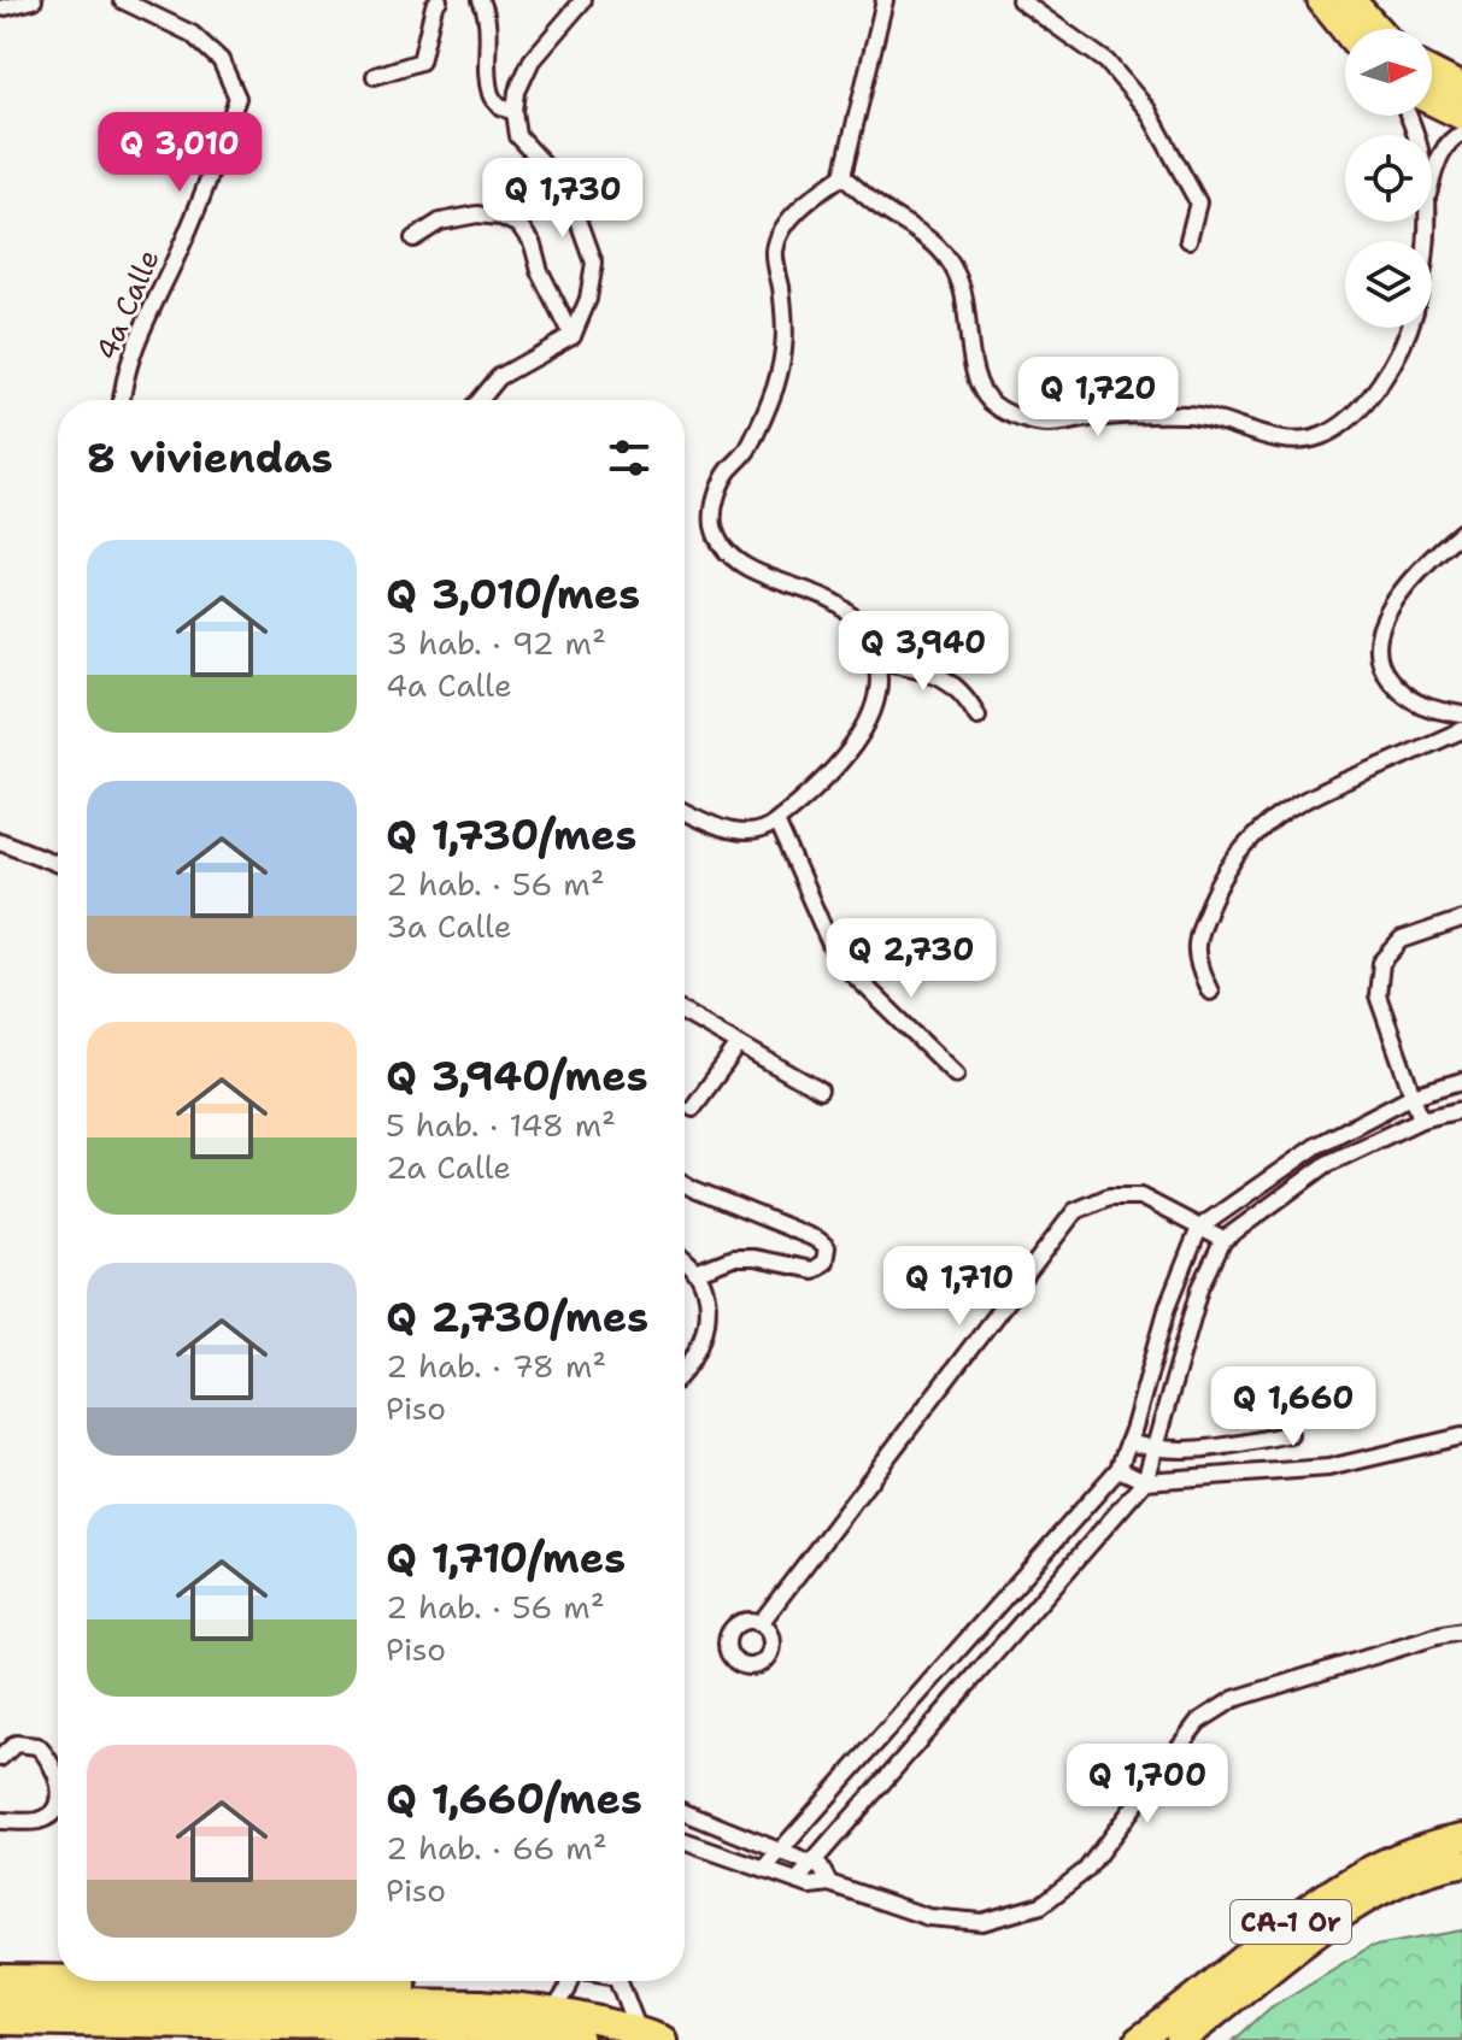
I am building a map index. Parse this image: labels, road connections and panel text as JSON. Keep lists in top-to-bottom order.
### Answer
{
  "streets": {
    "highway": ["CA-1 Or"],
    "street": ["4a Calle"]
  },
  "north": "right",
  "page": {
    "price": [
      "Q 3,010",
      "Q 1,730",
      "Q 1,720",
      "Q 3,940",
      "Q 2,730",
      "Q 1,710",
      "Q 1,660",
      "Q 1,700"
    ],
    "heading": "8 viviendas",
    "list": [
      {
        "name": "Q 3,010/mes",
        "note": "3 hab. · 92 m² · 4a Calle"
      },
      {
        "name": "Q 1,730/mes",
        "note": "2 hab. · 56 m² · 3a Calle"
      },
      {
        "name": "Q 3,940/mes",
        "note": "5 hab. · 148 m² · 2a Calle"
      },
      {
        "name": "Q 2,730/mes",
        "note": "2 hab. · 78 m² · Piso"
      },
      {
        "name": "Q 1,710/mes",
        "note": "2 hab. · 56 m² · Piso"
      },
      {
        "name": "Q 1,660/mes",
        "note": "2 hab. · 66 m² · Piso"
      }
    ]
  }
}
